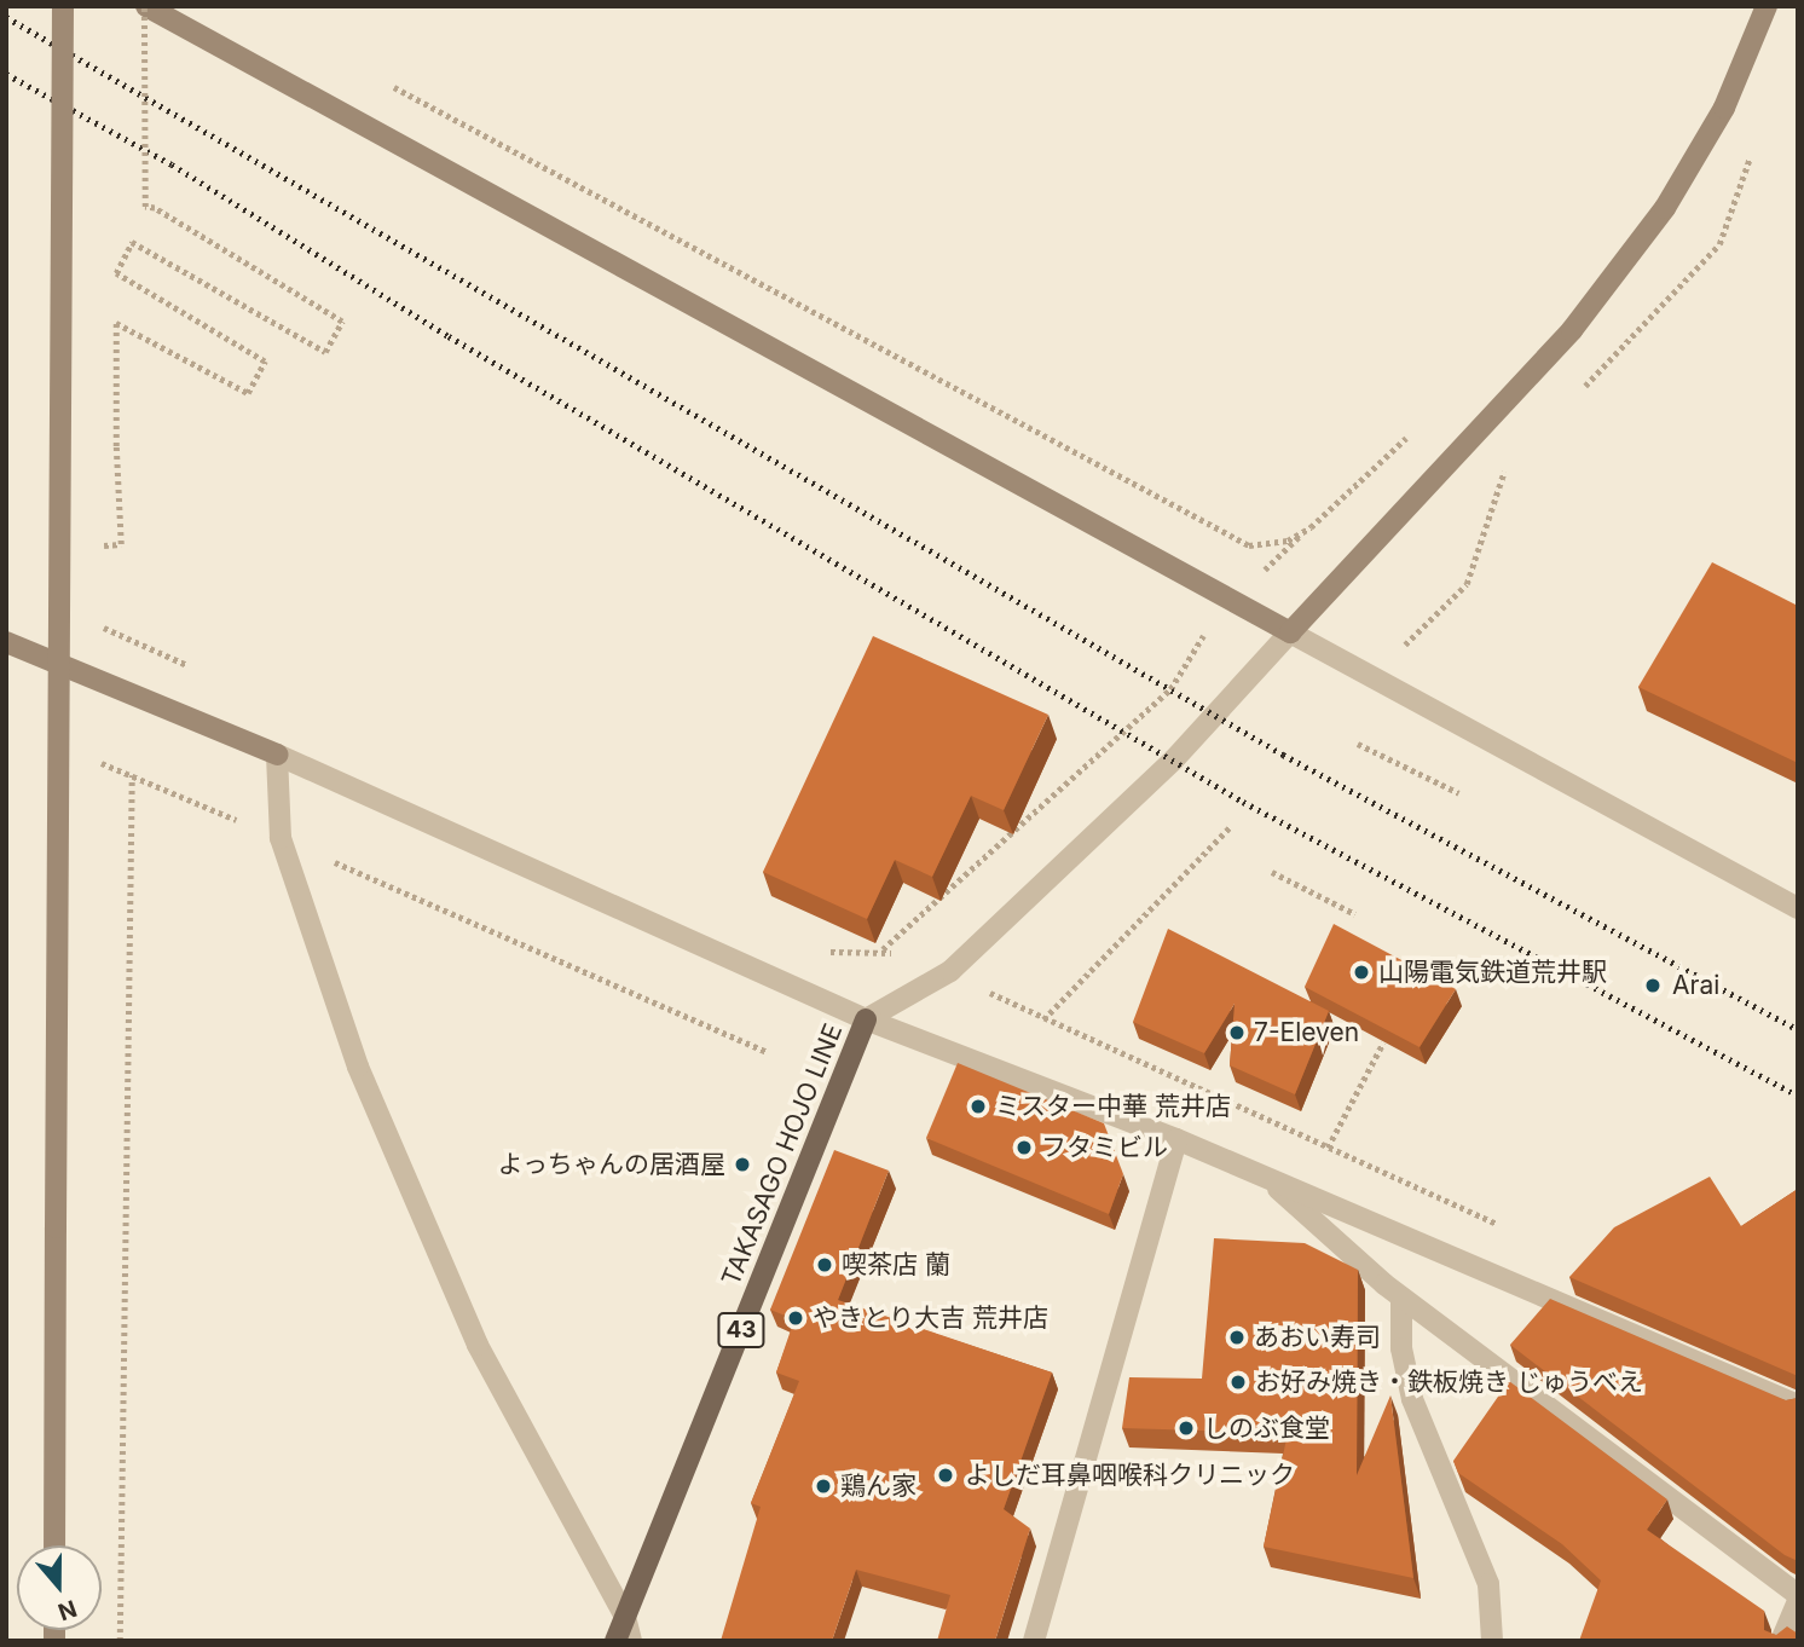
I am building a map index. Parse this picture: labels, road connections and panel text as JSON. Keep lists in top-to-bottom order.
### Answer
{
  "streets": {
    "main road": ["TAKASAGO HOJO LINE", "43"]
  },
  "places": [
    "山陽電気鉄道荒井駅",
    "Arai",
    "7-Eleven",
    "ミスター中華 荒井店",
    "フタミビル",
    "よっちゃんの居酒屋",
    "喫茶店 蘭",
    "やきとり大吉 荒井店",
    "あおい寿司",
    "お好み焼き・鉄板焼き じゅうべえ",
    "しのぶ食堂",
    "よしだ耳鼻咽喉科クリニック",
    "鶏ん家"
  ],
  "north": "bottom"
}
